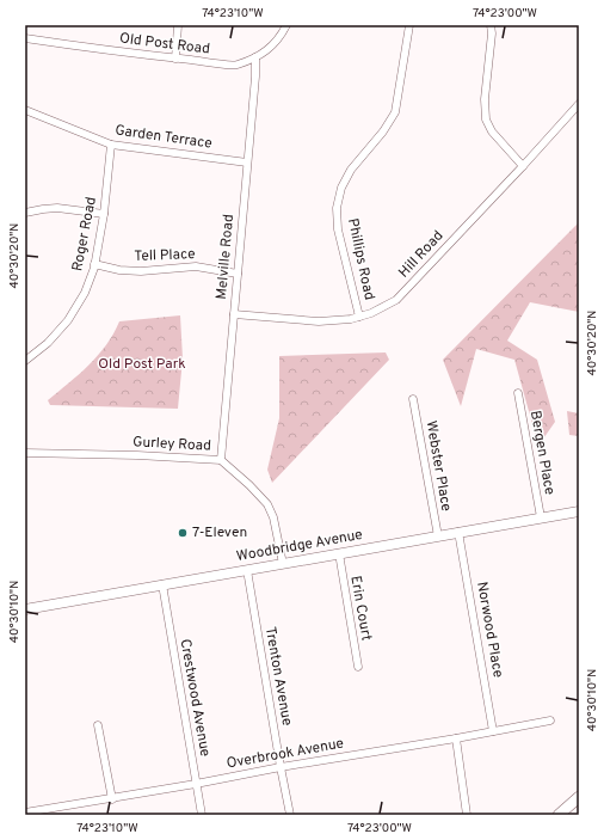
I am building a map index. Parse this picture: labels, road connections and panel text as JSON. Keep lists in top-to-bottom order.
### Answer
{
  "streets": {
    "main road": ["Woodbridge Avenue"],
    "street": [
      "Old Post Road",
      "Garden Terrace",
      "Roger Road",
      "Hill Road",
      "Tell Place",
      "Melville Road",
      "Phillips Road",
      "Gurley Road",
      "Bergen Place",
      "Webster Place",
      "Erin Court",
      "Norwood Place",
      "Trenton Avenue",
      "Crestwood Avenue",
      "Overbrook Avenue"
    ]
  },
  "crossings": [
    ["Old Post Road", "Melville Road"],
    ["Garden Terrace", "Roger Road"],
    ["Garden Terrace", "Melville Road"],
    ["Roger Road", "Tell Place"],
    ["Hill Road", "Melville Road"],
    ["Hill Road", "Phillips Road"],
    ["Tell Place", "Melville Road"],
    ["Melville Road", "Gurley Road"],
    ["Gurley Road", "Woodbridge Avenue"],
    ["Bergen Place", "Woodbridge Avenue"],
    ["Webster Place", "Woodbridge Avenue"],
    ["Woodbridge Avenue", "Erin Court"],
    ["Woodbridge Avenue", "Norwood Place"],
    ["Woodbridge Avenue", "Trenton Avenue"],
    ["Woodbridge Avenue", "Crestwood Avenue"],
    ["Norwood Place", "Overbrook Avenue"],
    ["Trenton Avenue", "Overbrook Avenue"],
    ["Crestwood Avenue", "Overbrook Avenue"]
  ],
  "parks": ["Old Post Park"],
  "places": ["7-Eleven"],
  "coordinates": [
    "74°23'10\"W",
    "74°23'00\"W",
    "40°30'20\"N",
    "40°30'10\"N"
  ]
}
